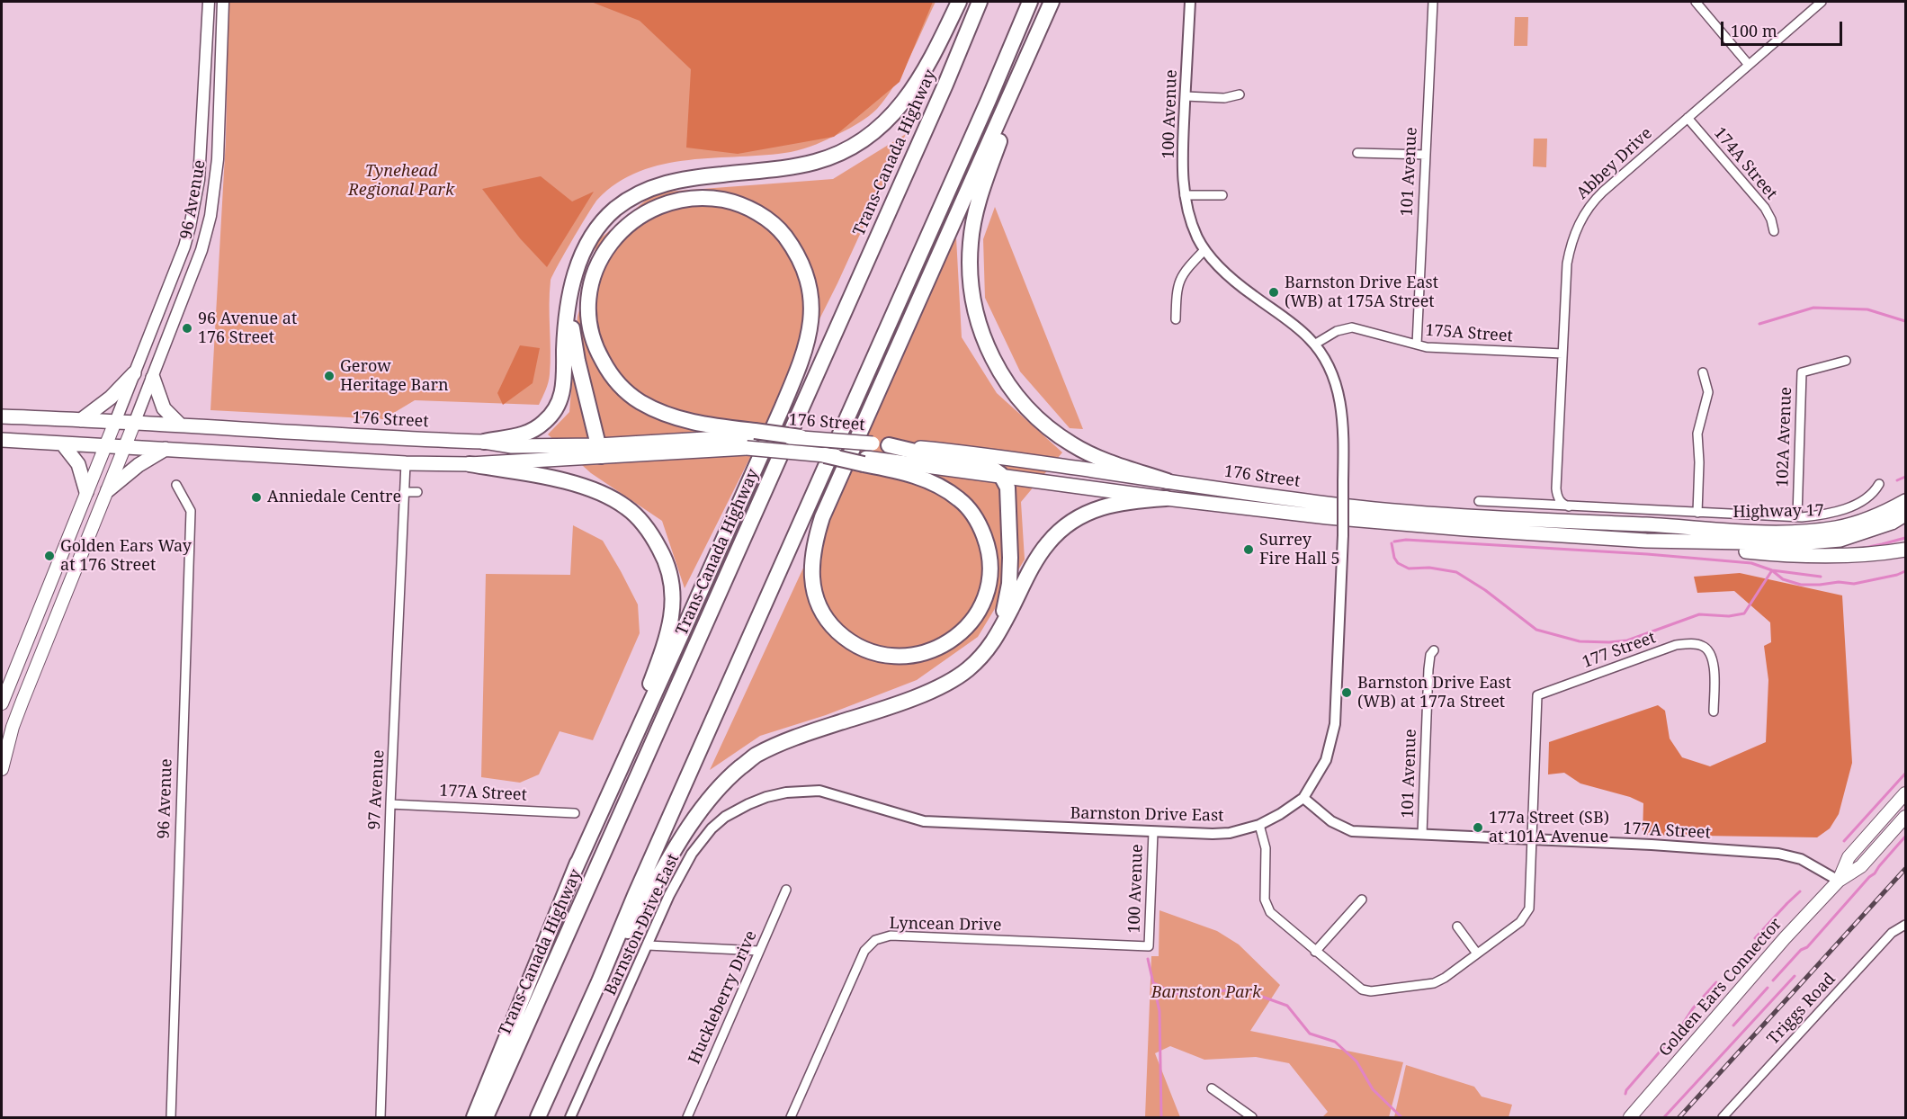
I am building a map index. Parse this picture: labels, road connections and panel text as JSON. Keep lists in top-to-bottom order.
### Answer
{
  "streets": {
    "highway": ["Trans-Canada Highway", "176 Street", "Highway 17"],
    "main road": ["96 Avenue", "Golden Ears Connector"],
    "street": [
      "100 Avenue",
      "Abbey Drive",
      "174A Street",
      "101 Avenue",
      "175A Street",
      "102A Avenue",
      "177 Street",
      "97 Avenue",
      "177A Street",
      "Barnston Drive East",
      "Lyncean Drive",
      "Huckleberry Drive",
      "Triggs Road"
    ]
  },
  "crossings": [
    ["100 Avenue", "Barnston Drive East"],
    ["100 Avenue", "Lyncean Drive"],
    ["Abbey Drive", "174A Street"],
    ["Abbey Drive", "175A Street"],
    ["101 Avenue", "175A Street"],
    ["101 Avenue", "177A Street"],
    ["96 Avenue", "176 Street"],
    ["175A Street", "Barnston Drive East"],
    ["176 Street", "Highway 17"],
    ["176 Street", "97 Avenue"],
    ["177 Street", "177A Street"],
    ["97 Avenue", "177A Street"],
    ["177A Street", "Barnston Drive East"],
    ["177A Street", "Golden Ears Connector"]
  ],
  "parks": ["Tynehead Regional Park", "Barnston Park"],
  "places": [
    "Barnston Drive East (WB) at 175A Street",
    "96 Avenue at 176 Street",
    "Gerow Heritage Barn",
    "Anniedale Centre",
    "Surrey Fire Hall 5",
    "Golden Ears Way at 176 Street",
    "Barnston Drive East (WB) at 177a Street",
    "177a Street (SB) at 101A Avenue"
  ],
  "scale_bar": "100 m"
}
